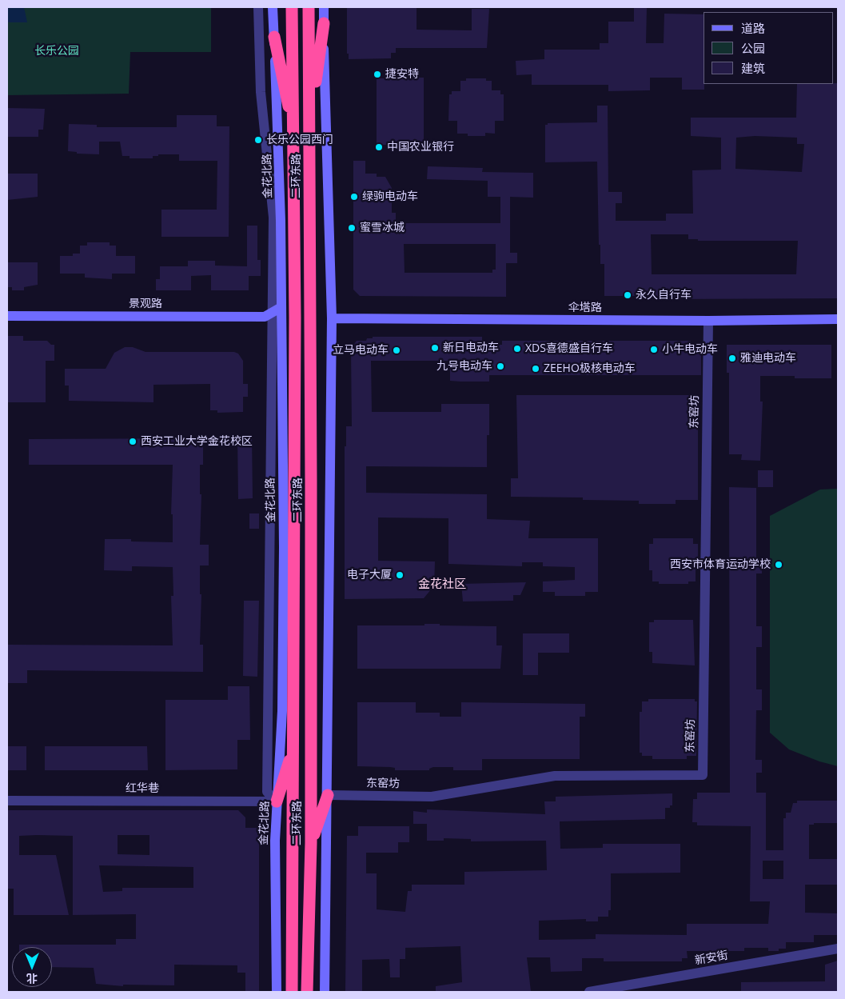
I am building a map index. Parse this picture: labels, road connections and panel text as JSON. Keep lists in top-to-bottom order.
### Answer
{
  "streets": {
    "highway": ["二环东路"],
    "main road": ["金花北路", "景观路", "伞塔路"],
    "street": ["东窑坊", "红华巷", "新安街"]
  },
  "crossings": [
    ["金花北路", "景观路"],
    ["金花北路", "红华巷"],
    ["伞塔路", "东窑坊"]
  ],
  "districts": ["金花社区"],
  "parks": ["长乐公园"],
  "places": [
    "捷安特",
    "长乐公园西门",
    "中国农业银行",
    "绿驹电动车",
    "蜜雪冰城",
    "永久自行车",
    "新日电动车",
    "XDS喜德盛自行车",
    "小牛电动车",
    "立马电动车",
    "雅迪电动车",
    "九号电动车",
    "ZEEHO极核电动车",
    "西安工业大学金花校区",
    "西安市体育运动学校",
    "电子大厦"
  ],
  "legend": ["道路", "公园", "建筑"],
  "north": "bottom"
}
